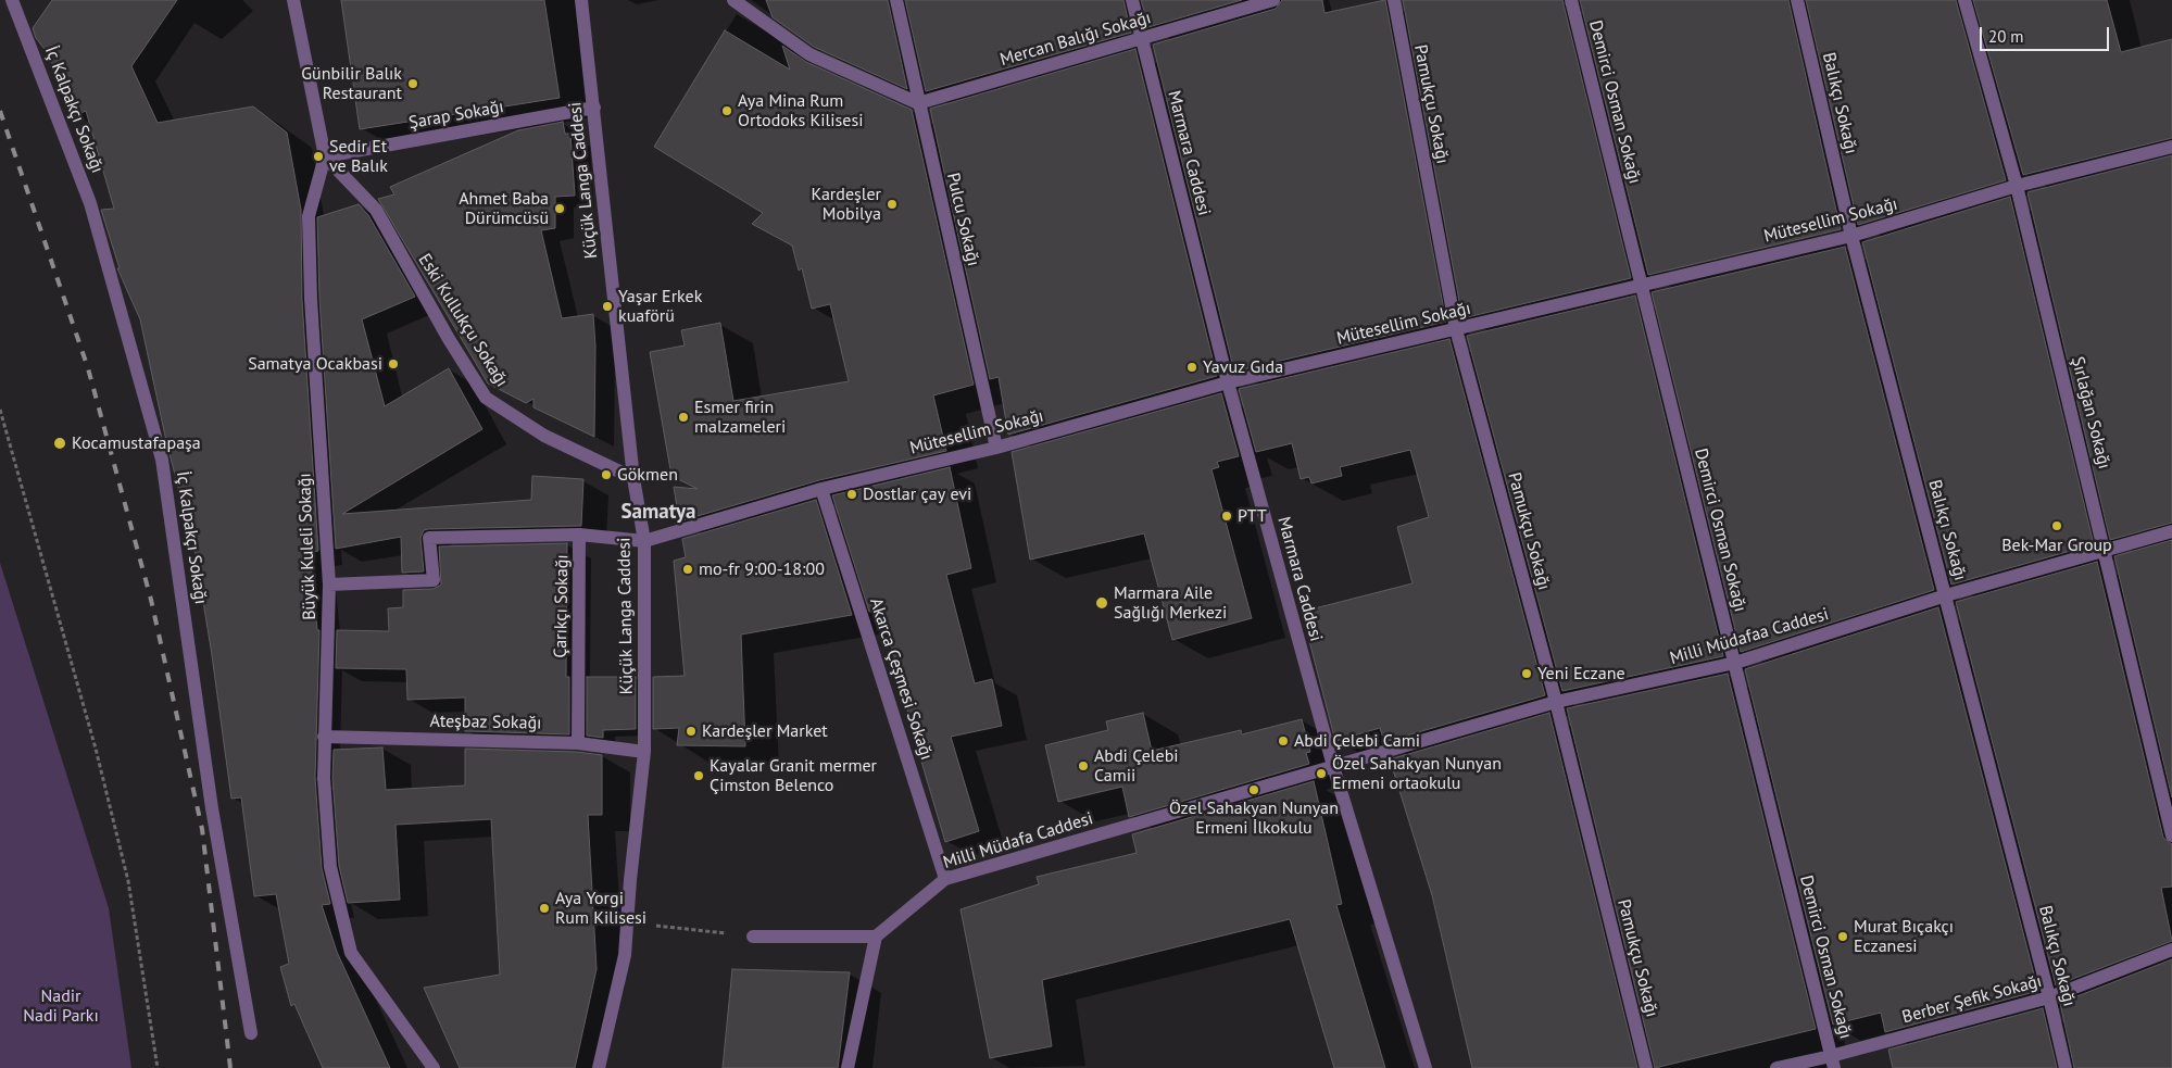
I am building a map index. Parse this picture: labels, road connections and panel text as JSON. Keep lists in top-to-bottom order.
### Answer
{
  "streets": {
    "street": [
      "Mercan Balığı Sokağı",
      "Demirci Osman Sokağı",
      "Balıkçı Sokağı",
      "Pamukçu Sokağı",
      "İç Kalpakçı Sokağı",
      "Şarap Sokağı",
      "Marmara Caddesi",
      "Küçük Langa Caddesi",
      "Pulcu Sokağı",
      "Mütesellim Sokağı",
      "Eski Kullukçu Sokağı",
      "Şırlağan Sokağı",
      "Büyük Kuleli Sokağı",
      "Çarıkçı Sokağı",
      "Milli Müdafaa Caddesi",
      "Akarca Çeşmesi Sokağı",
      "Ateşbaz Sokağı",
      "Milli Müdafa Caddesi",
      "Berber Şefik Sokağı"
    ]
  },
  "crossings": [
    ["Mercan Balığı Sokağı", "Marmara Caddesi"],
    ["Mercan Balığı Sokağı", "Pulcu Sokağı"],
    ["Demirci Osman Sokağı", "Mütesellim Sokağı"],
    ["Demirci Osman Sokağı", "Milli Müdafaa Caddesi"],
    ["Demirci Osman Sokağı", "Berber Şefik Sokağı"],
    ["Balıkçı Sokağı", "Mütesellim Sokağı"],
    ["Balıkçı Sokağı", "Milli Müdafaa Caddesi"],
    ["Balıkçı Sokağı", "Berber Şefik Sokağı"],
    ["Pamukçu Sokağı", "Mütesellim Sokağı"],
    ["Pamukçu Sokağı", "Milli Müdafaa Caddesi"],
    ["Şarap Sokağı", "Küçük Langa Caddesi"],
    ["Şarap Sokağı", "Eski Kullukçu Sokağı"],
    ["Şarap Sokağı", "Büyük Kuleli Sokağı"],
    ["Marmara Caddesi", "Mütesellim Sokağı"],
    ["Marmara Caddesi", "Milli Müdafaa Caddesi"],
    ["Marmara Caddesi", "Milli Müdafa Caddesi"],
    ["Küçük Langa Caddesi", "Mütesellim Sokağı"],
    ["Küçük Langa Caddesi", "Eski Kullukçu Sokağı"],
    ["Küçük Langa Caddesi", "Çarıkçı Sokağı"],
    ["Küçük Langa Caddesi", "Ateşbaz Sokağı"],
    ["Pulcu Sokağı", "Mütesellim Sokağı"],
    ["Mütesellim Sokağı", "Şırlağan Sokağı"],
    ["Mütesellim Sokağı", "Çarıkçı Sokağı"],
    ["Mütesellim Sokağı", "Akarca Çeşmesi Sokağı"],
    ["Eski Kullukçu Sokağı", "Büyük Kuleli Sokağı"],
    ["Şırlağan Sokağı", "Milli Müdafaa Caddesi"],
    ["Büyük Kuleli Sokağı", "Ateşbaz Sokağı"],
    ["Çarıkçı Sokağı", "Ateşbaz Sokağı"],
    ["Milli Müdafaa Caddesi", "Milli Müdafa Caddesi"],
    ["Akarca Çeşmesi Sokağı", "Milli Müdafa Caddesi"]
  ],
  "districts": ["Samatya"],
  "parks": ["Nadir Nadi Parkı"],
  "places": [
    "Günbilir Balık Restaurant",
    "Aya Mina Rum Ortodoks Kilisesi",
    "Sedir Et ve Balık",
    "Kardeşler Mobilya",
    "Ahmet Baba Dürümcüsü",
    "Yaşar Erkek kuaförü",
    "Samatya Ocakbasi",
    "Yavuz Gıda",
    "Esmer firin malzameleri",
    "Kocamustafapaşa",
    "Gökmen",
    "Dostlar çay evi",
    "PTT",
    "Bek-Mar Group",
    "mo-fr 9:00-18:00",
    "Marmara Aile Sağlığı Merkezi",
    "Yeni Eczane",
    "Kardeşler Market",
    "Abdi Çelebi Cami",
    "Abdi Çelebi Camii",
    "Özel Sahakyan Nunyan Ermeni ortaokulu",
    "Kayalar Granit mermer Çimston Belenco",
    "Özel Sahakyan Nunyan Ermeni İlkokulu",
    "Aya Yorgi Rum Kilisesi",
    "Murat Bıçakçı Eczanesi"
  ],
  "scale_bar": "20 m"
}
